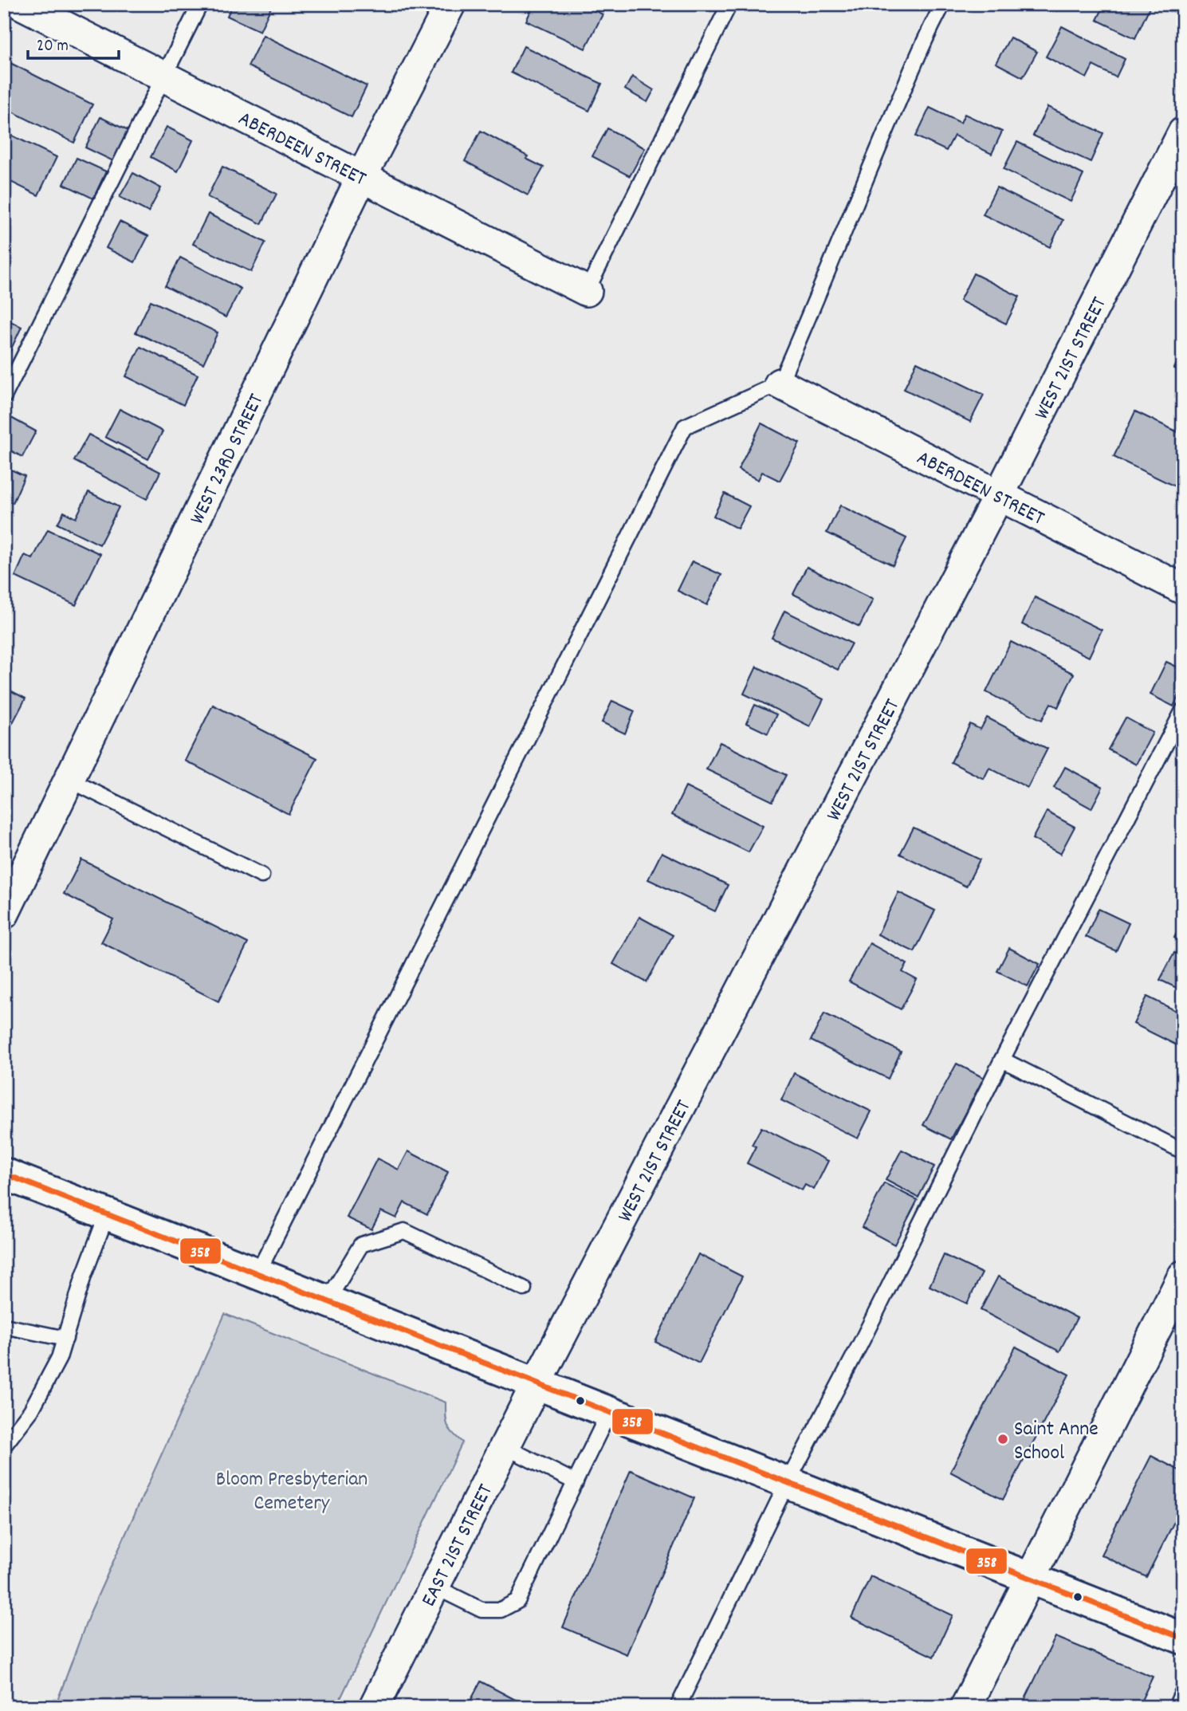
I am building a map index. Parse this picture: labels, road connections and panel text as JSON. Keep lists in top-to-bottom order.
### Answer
{
  "streets": {
    "street": [
      "ABERDEEN STREET",
      "WEST 21ST STREET",
      "WEST 23RD STREET",
      "EAST 21ST STREET"
    ]
  },
  "crossings": [
    ["ABERDEEN STREET", "WEST 21ST STREET"],
    ["ABERDEEN STREET", "WEST 23RD STREET"],
    ["WEST 21ST STREET", "EAST 21ST STREET"]
  ],
  "parks": ["Bloom Presbyterian Cemetery"],
  "places": ["Saint Anne School"],
  "lines": ["transit line 358"],
  "scale_bar": "20 m"
}
